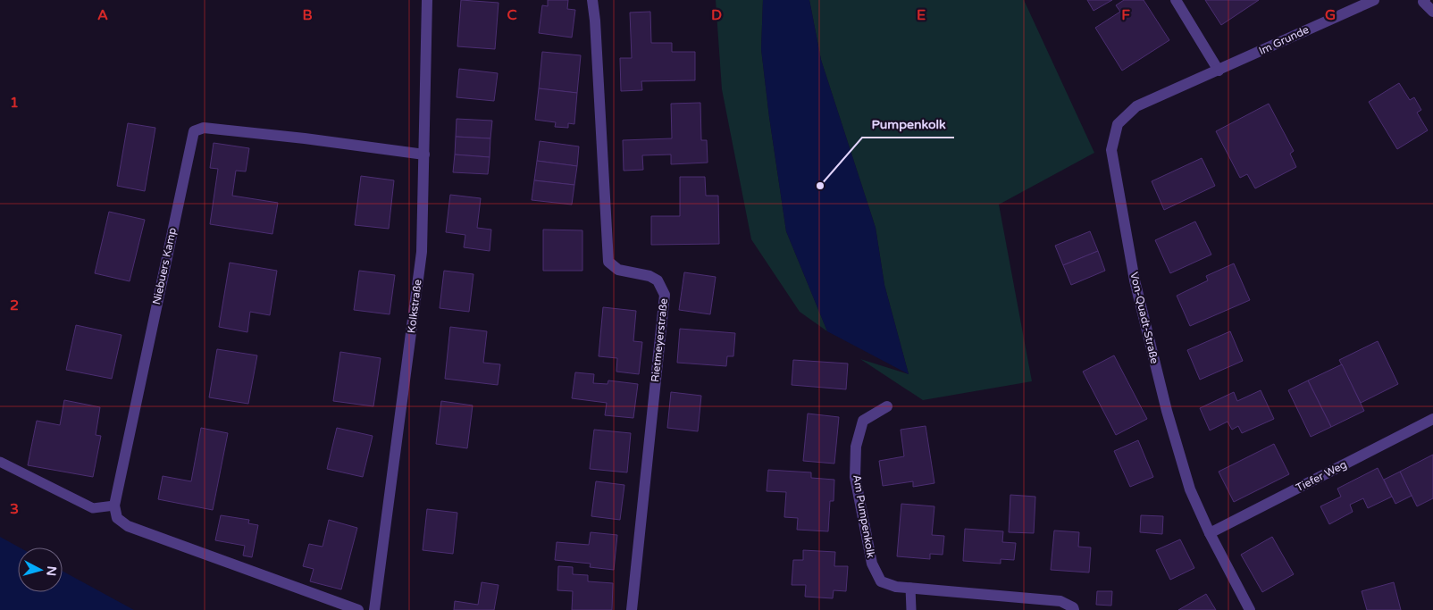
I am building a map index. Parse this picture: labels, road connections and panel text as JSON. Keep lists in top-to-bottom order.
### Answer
{
  "streets": {
    "street": [
      "Im Grunde",
      "Niebuers Kamp",
      "Kolkstraße",
      "Von-Quadt-Straße",
      "Rietmeyerstraße",
      "Tiefer Weg",
      "Am Pumpenkolk"
    ]
  },
  "crossings": [
    ["Im Grunde", "Von-Quadt-Straße"],
    ["Niebuers Kamp", "Kolkstraße"],
    ["Von-Quadt-Straße", "Tiefer Weg"]
  ],
  "places": ["Pumpenkolk"],
  "north": "right",
  "grid": {
    "columns": [
      "A",
      "B",
      "C",
      "D",
      "E",
      "F",
      "G"
    ],
    "rows": ["1", "2", "3"]
  }
}
